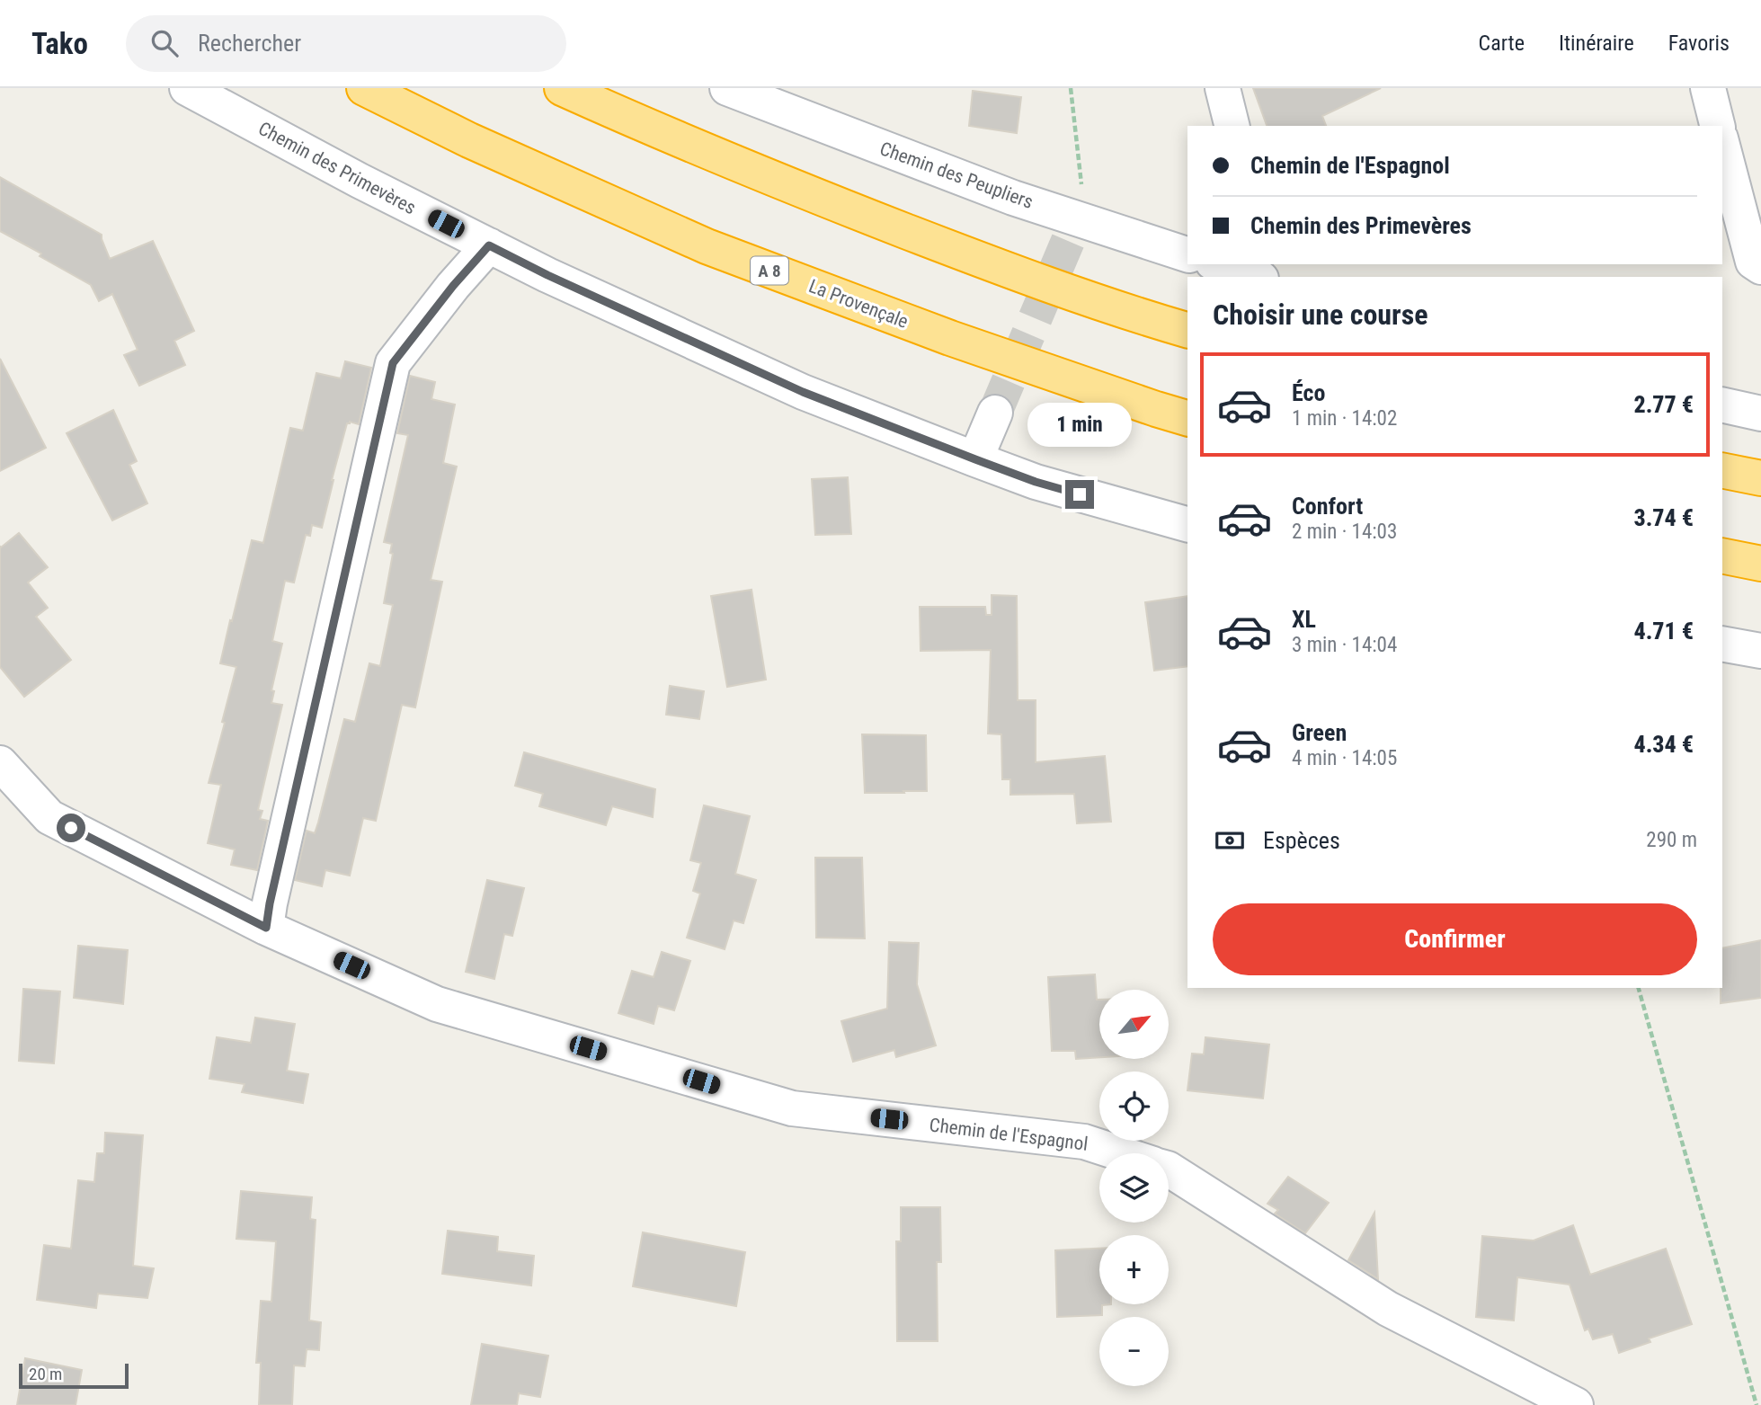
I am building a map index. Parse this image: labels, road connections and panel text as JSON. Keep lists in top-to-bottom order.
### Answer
{
  "streets": {
    "highway": ["A 8", "La Provençale"],
    "street": ["Chemin des Primevères", "Chemin des Peupliers", "Chemin de l'Espagnol"]
  },
  "scale_bar": "20 m",
  "north": "top right",
  "page": {
    "header": "Tako",
    "search": "Rechercher",
    "nav": ["Carte", "Itinéraire", "Favoris"],
    "banner": ["Chemin de l'Espagnol", "Chemin des Primevères"],
    "heading": "Choisir une course",
    "list": [
      {
        "name": "Éco",
        "note": "1 min · 14:02",
        "value": "2.77 €"
      },
      {
        "name": "Confort",
        "note": "2 min · 14:03",
        "value": "3.74 €"
      },
      {
        "name": "XL",
        "note": "3 min · 14:04",
        "value": "4.71 €"
      },
      {
        "name": "Green",
        "note": "4 min · 14:05",
        "value": "4.34 €"
      }
    ],
    "bubble": "1 min",
    "pay": ["Espèces", "290 m"],
    "buttons": "Confirmer",
    "map_buttons": ["+", "−"],
    "scale": "20 m"
  }
}
